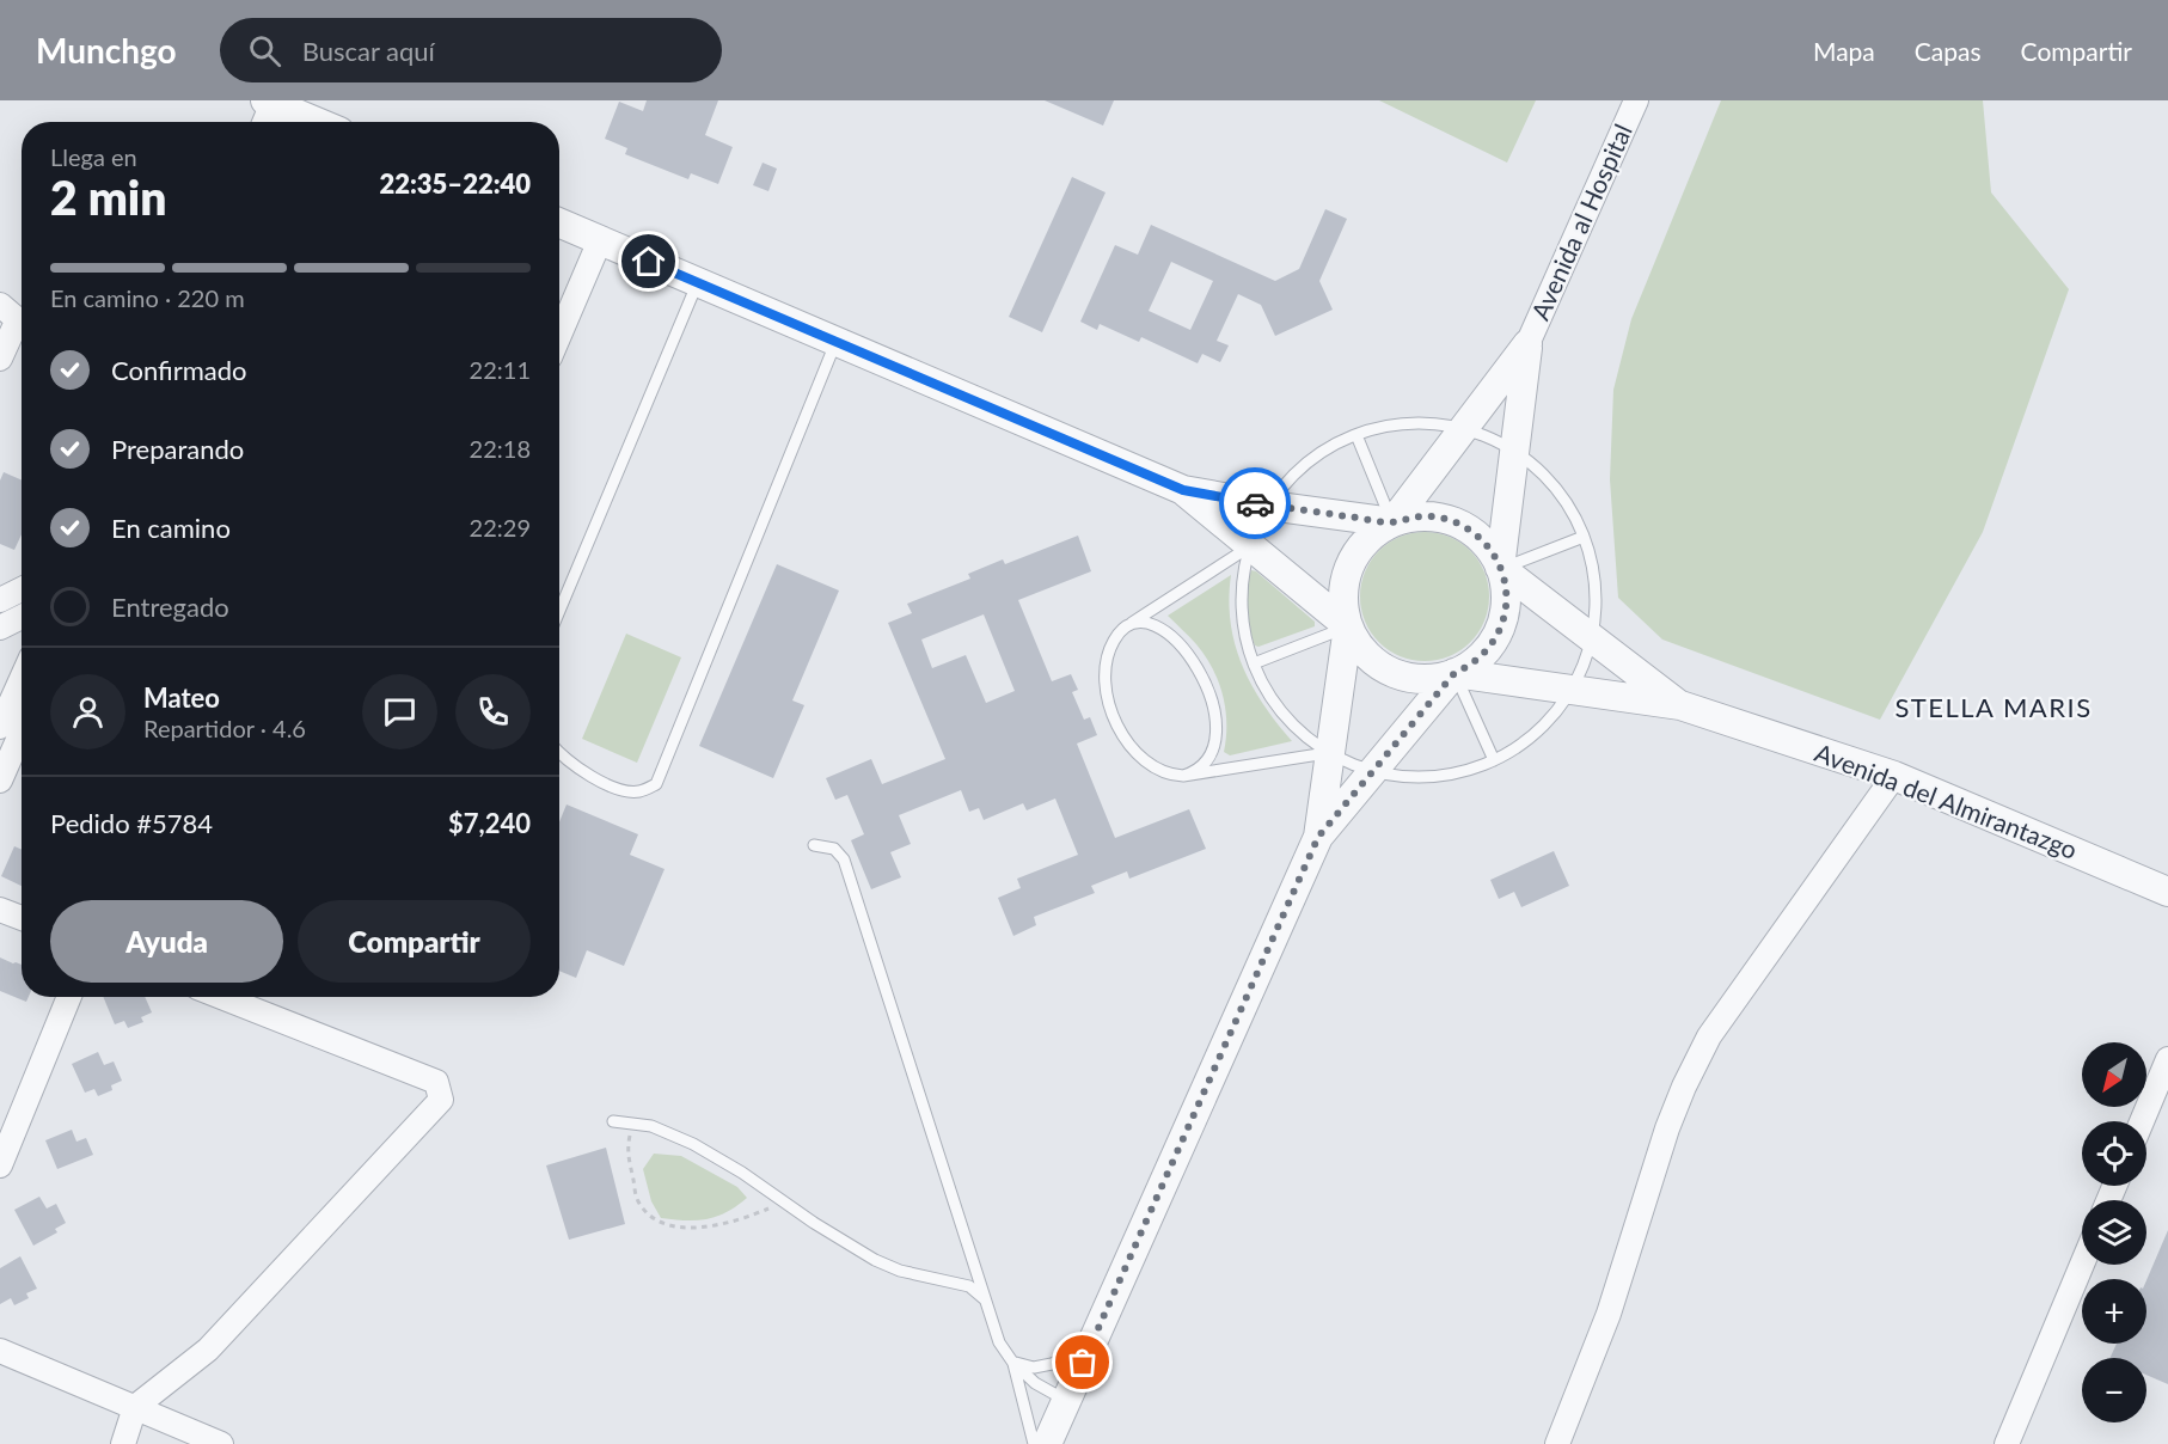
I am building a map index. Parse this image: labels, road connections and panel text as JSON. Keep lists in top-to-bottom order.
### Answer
{
  "streets": {
    "street": ["Avenida al Hospital", "Avenida del Almirantazgo"]
  },
  "districts": ["STELLA MARIS"],
  "north": "bottom left",
  "page": {
    "header": "Munchgo",
    "search": "Buscar aquí",
    "nav": ["Mapa", "Capas", "Compartir"],
    "heading": ["2 min", "Llega en", "22:35–22:40"],
    "panel": [
      "Mateo",
      "Repartidor · 4.6",
      "Pedido #5784",
      "$7,240"
    ],
    "bar": "En camino · 220 m",
    "list": [
      ["Confirmado", "22:11"],
      ["Preparando", "22:18"],
      ["En camino", "22:29"],
      "Entregado"
    ],
    "buttons": ["Ayuda", "Compartir"],
    "map_buttons": ["+", "−"]
  }
}
